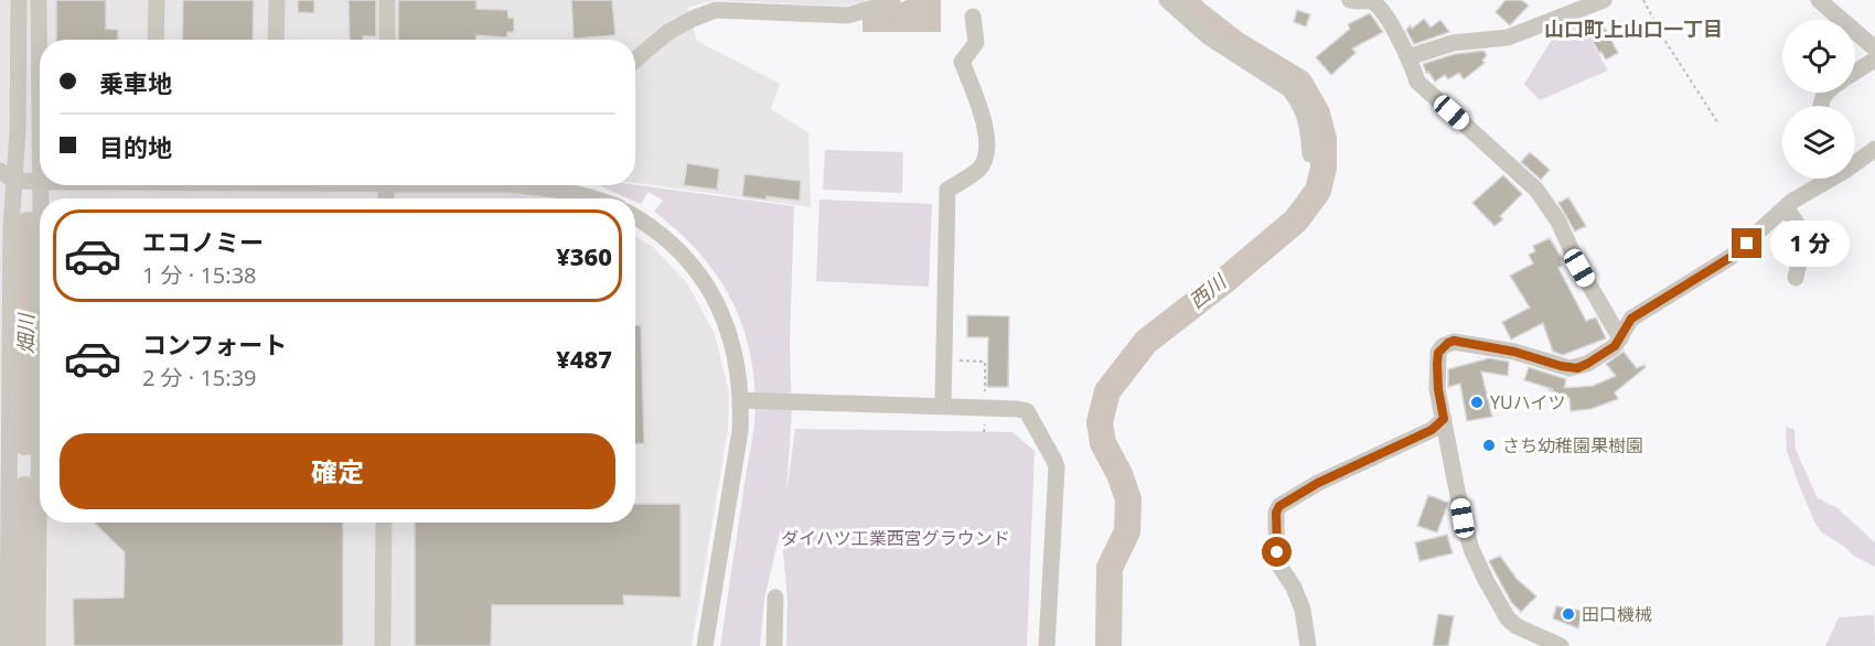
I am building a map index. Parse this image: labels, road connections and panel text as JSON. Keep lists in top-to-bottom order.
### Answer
{
  "districts": ["山口町上山口一丁目"],
  "water": ["西川", "畑川"],
  "parks": ["ダイハツ工業西宮グラウンド"],
  "places": ["YUハイツ", "さち幼稚園果樹園", "田口機械"],
  "page": {
    "banner": ["乗車地", "目的地"],
    "list": [
      {
        "name": "エコノミー",
        "note": "1 分 · 15:38",
        "value": "¥360"
      },
      {
        "name": "コンフォート",
        "note": "2 分 · 15:39",
        "value": "¥487"
      }
    ],
    "bubble": "1 分",
    "buttons": "確定"
  }
}
